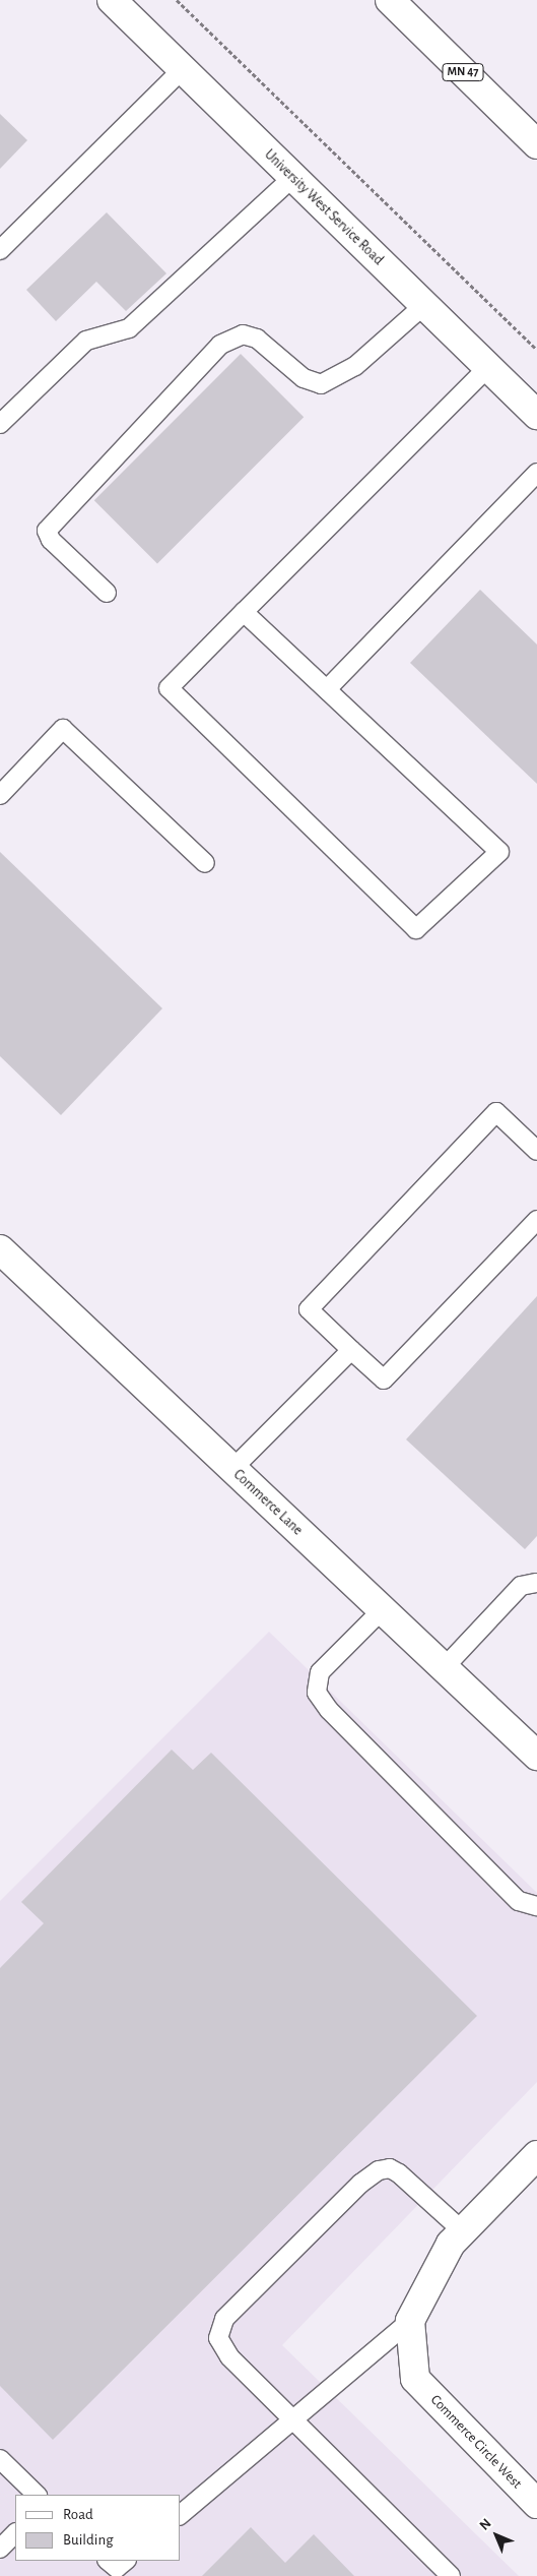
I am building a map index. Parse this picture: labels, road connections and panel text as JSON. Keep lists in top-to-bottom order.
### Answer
{
  "streets": {
    "street": [
      "MN 47",
      "University West Service Road",
      "Commerce Lane",
      "Commerce Circle West"
    ]
  },
  "legend": ["Road", "Building"],
  "north": "top left"
}
